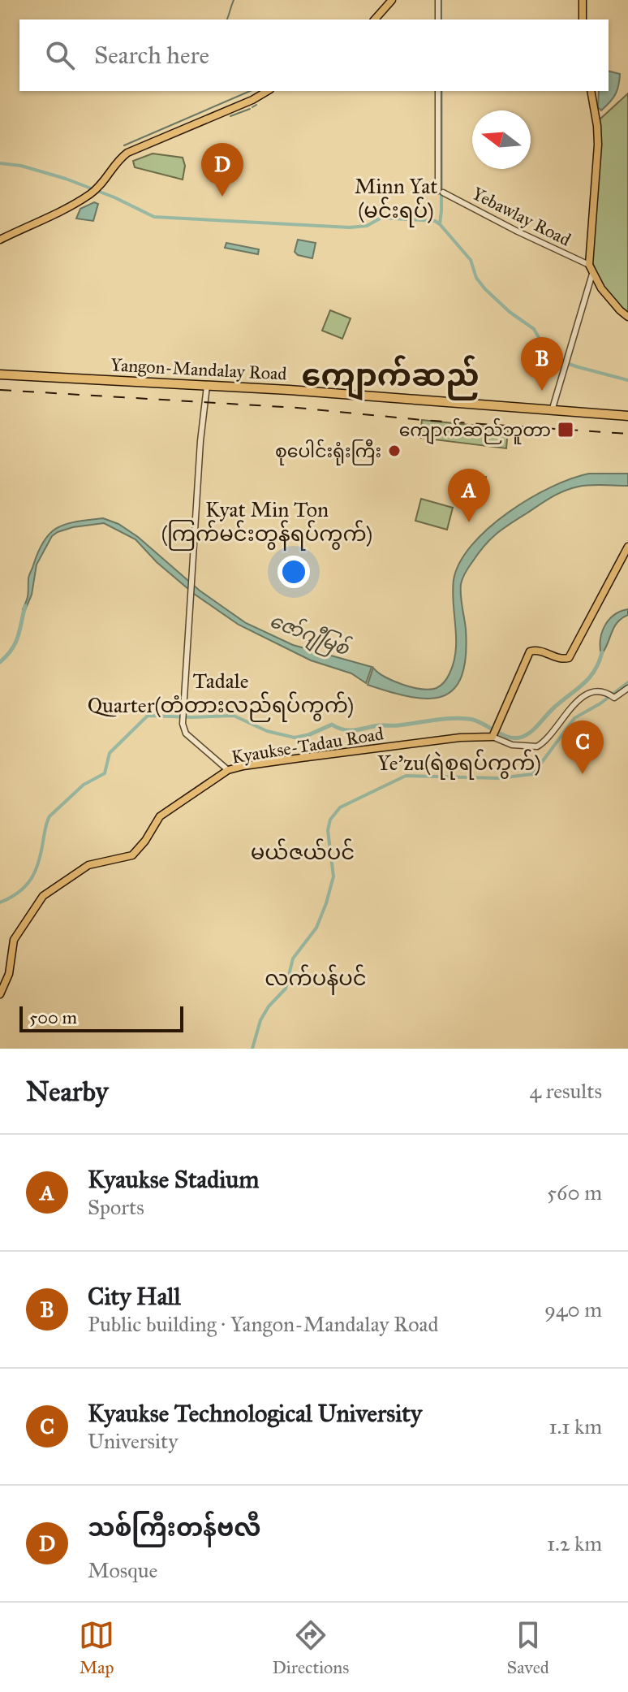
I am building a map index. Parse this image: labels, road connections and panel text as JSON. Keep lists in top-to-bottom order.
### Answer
{
  "streets": {
    "highway": ["Yangon-Mandalay Road"],
    "main road": ["Kyaukse-Tadau Road"],
    "street": ["Yebawlay Road"]
  },
  "districts": [
    "Minn Yat (မင်းရပ်)",
    "ကျောက်ဆည်",
    "Kyat Min Ton (ကြက်မင်းတွန်ရပ်ကွက်)",
    "Tadale Quarter(တံတားလည်ရပ်ကွက်)",
    "Ye'zu(ရဲစုရပ်ကွက်)",
    "မယ်ဇယ်ပင်",
    "လက်ပန်ပင်"
  ],
  "water": ["ဇော်ဂျီမြစ်"],
  "places": {
    "transit": ["ကျောက်ဆည်ဘူတာ"],
    "other": ["စုပေါင်းရုံးကြီး"]
  },
  "scale_bar": "500 m",
  "north": "left",
  "page": {
    "search": "Search here",
    "pins": [
      "D",
      "B",
      "A",
      "C"
    ],
    "scale": "500 m",
    "heading": ["Nearby", "4 results"],
    "list": [
      {
        "mark": "A",
        "name": "Kyaukse Stadium",
        "note": "Sports",
        "value": "560 m"
      },
      {
        "mark": "B",
        "name": "City Hall",
        "note": "Public building · Yangon-Mandalay Road",
        "value": "940 m"
      },
      {
        "mark": "C",
        "name": "Kyaukse Technological University",
        "note": "University",
        "value": "1.1 km"
      },
      {
        "mark": "D",
        "name": "သစ်ကြီးတန်ဗလီ",
        "note": "Mosque",
        "value": "1.2 km"
      }
    ],
    "nav": ["Map", "Directions", "Saved"]
  }
}
